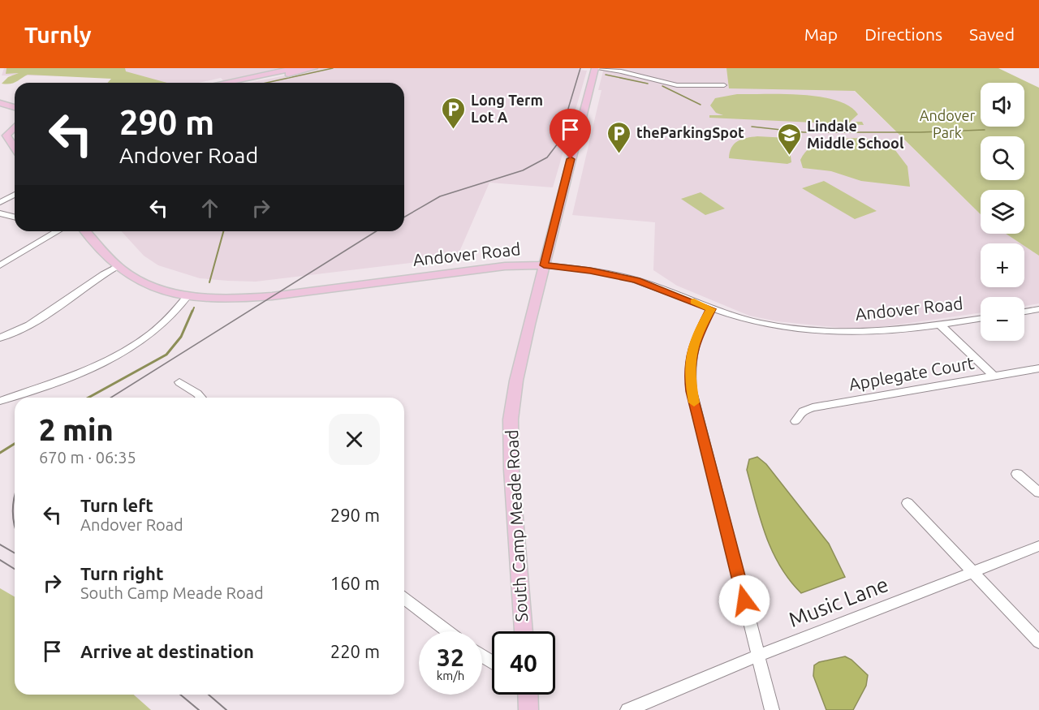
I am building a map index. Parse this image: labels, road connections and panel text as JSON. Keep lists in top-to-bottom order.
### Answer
{
  "streets": {
    "main road": ["Andover Road", "South Camp Meade Road"],
    "street": ["Applegate Court", "Music Lane"]
  },
  "crossings": [
    ["Andover Road", "South Camp Meade Road"]
  ],
  "parks": ["Andover Park"],
  "places": {
    "parking": ["Long Term Lot A", "theParkingSpot"],
    "school or university": ["Lindale Middle School"]
  },
  "page": {
    "header": "Turnly",
    "nav": ["Map", "Directions", "Saved"],
    "map_buttons": ["+", "−"],
    "turn": ["290 m", "Andover Road"],
    "heading": ["2 min", "670 m · 06:35"],
    "list": [
      {
        "name": "Turn left",
        "note": "Andover Road",
        "value": "290 m"
      },
      {
        "name": "Turn right",
        "note": "South Camp Meade Road",
        "value": "160 m"
      },
      {
        "name": "Arrive at destination",
        "value": "220 m"
      }
    ],
    "speed": "32 km/h",
    "limit": "40"
  }
}
